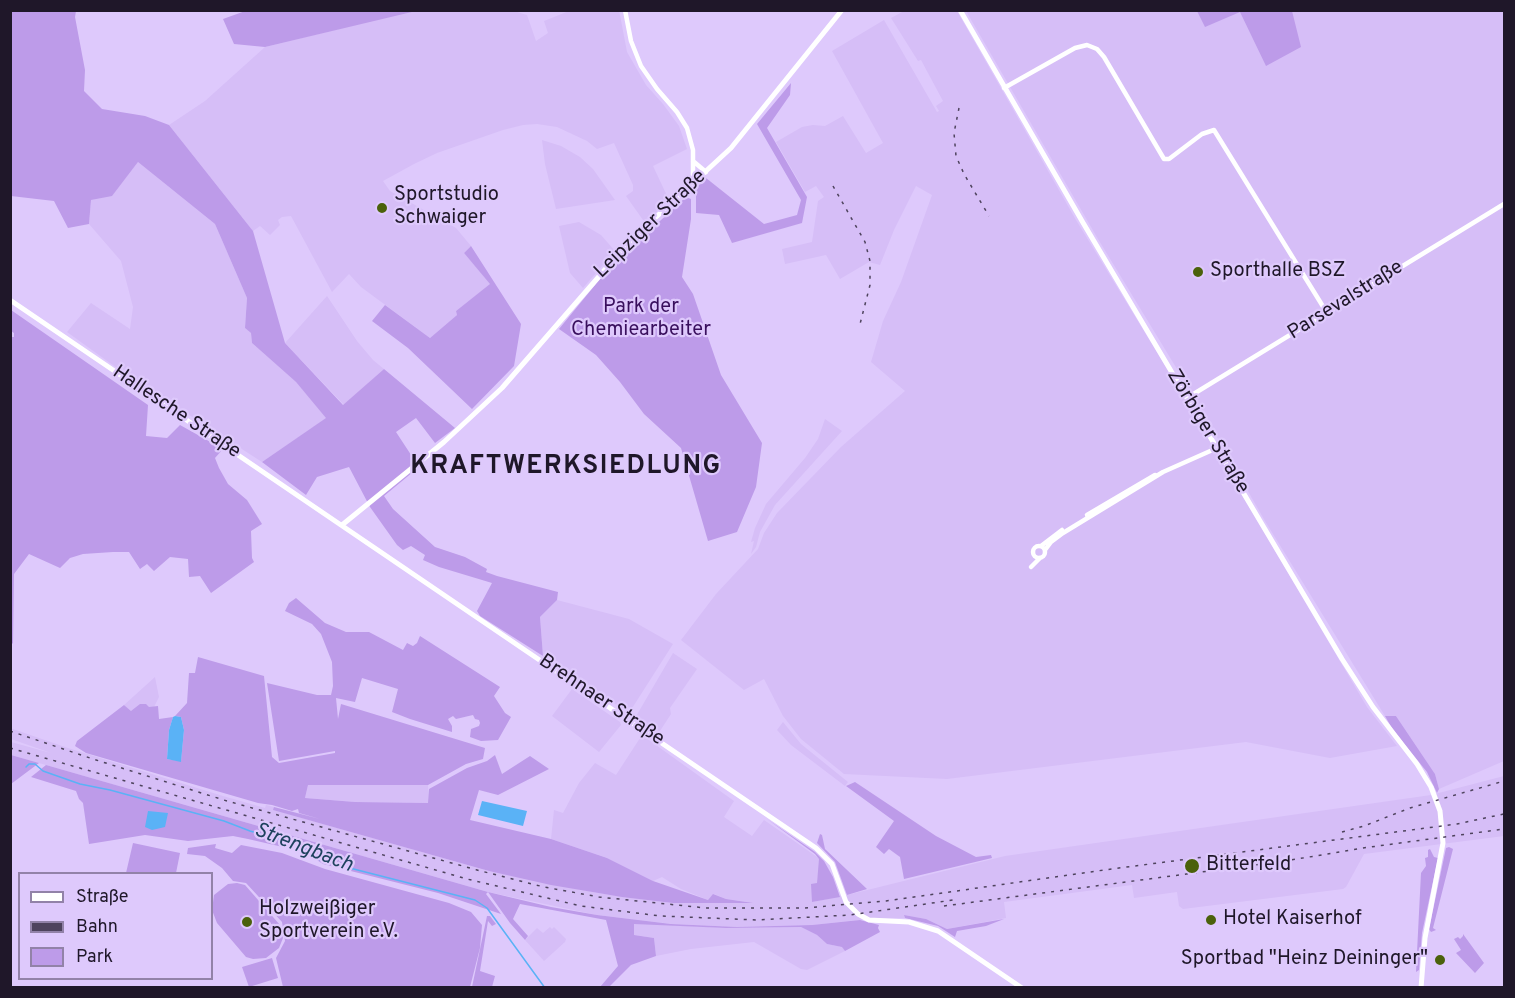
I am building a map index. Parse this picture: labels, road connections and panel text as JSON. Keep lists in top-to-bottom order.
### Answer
{
  "streets": {
    "main road": [
      "Leipziger Straße",
      "Hallesche Straße",
      "Zörbiger Straße",
      "Brehnaer Straße"
    ],
    "street": ["Parsevalstraße"]
  },
  "crossings": [
    ["Leipziger Straße", "Hallesche Straße"],
    ["Leipziger Straße", "Brehnaer Straße"],
    ["Parsevalstraße", "Zörbiger Straße"],
    ["Hallesche Straße", "Brehnaer Straße"]
  ],
  "districts": ["KRAFTWERKSIEDLUNG"],
  "water": ["Strengbach"],
  "parks": ["Park der Chemiearbeiter"],
  "places": [
    "Sportstudio Schwaiger",
    "Sporthalle BSZ",
    "Bitterfeld",
    "Hotel Kaiserhof",
    "Holzweißiger Sportverein e.V.",
    "Sportbad \"Heinz Deininger\""
  ],
  "legend": ["Straße", "Bahn", "Park"]
}
